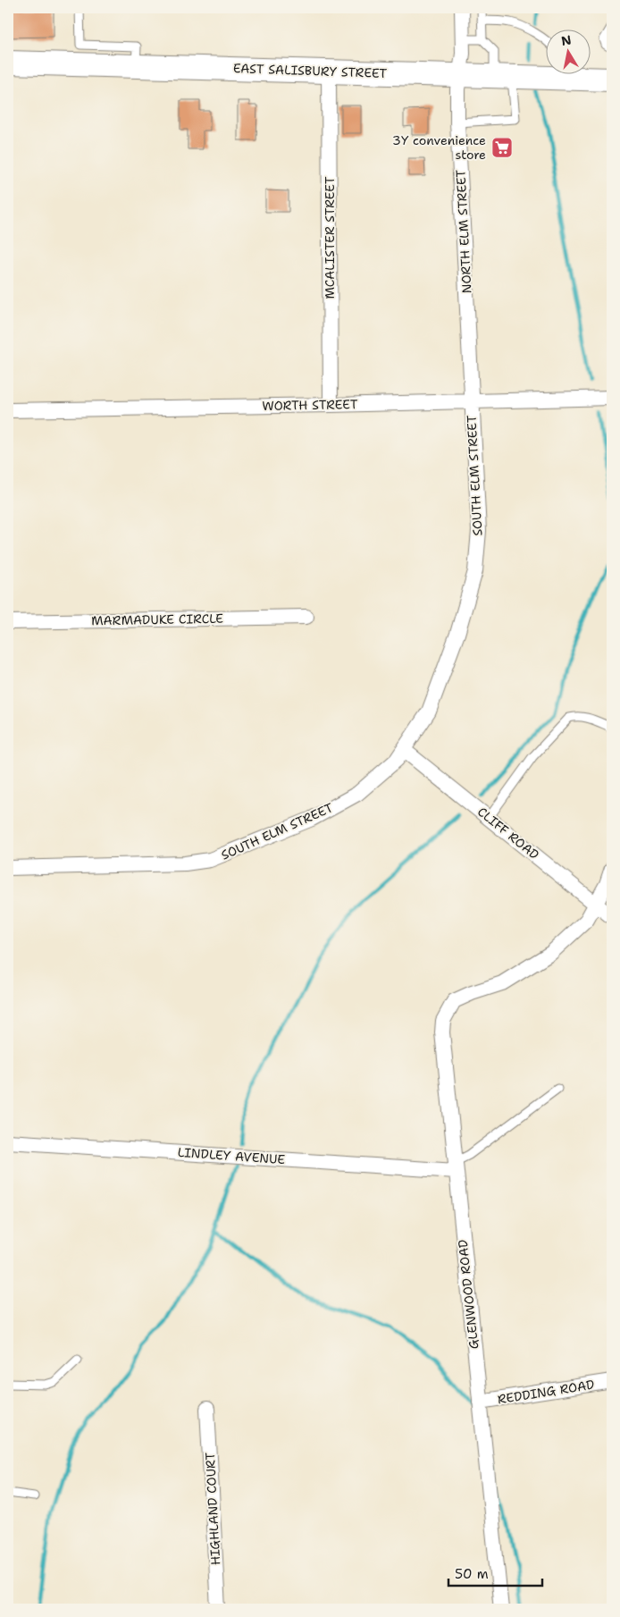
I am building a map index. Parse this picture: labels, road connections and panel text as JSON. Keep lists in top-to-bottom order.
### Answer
{
  "streets": {
    "main road": ["EAST SALISBURY STREET"],
    "street": [
      "NORTH ELM STREET",
      "MCALISTER STREET",
      "WORTH STREET",
      "SOUTH ELM STREET",
      "MARMADUKE CIRCLE",
      "CLIFF ROAD",
      "LINDLEY AVENUE",
      "GLENWOOD ROAD",
      "REDDING ROAD",
      "HIGHLAND COURT"
    ]
  },
  "crossings": [
    ["EAST SALISBURY STREET", "NORTH ELM STREET"],
    ["EAST SALISBURY STREET", "MCALISTER STREET"],
    ["NORTH ELM STREET", "WORTH STREET"],
    ["NORTH ELM STREET", "SOUTH ELM STREET"],
    ["MCALISTER STREET", "WORTH STREET"],
    ["WORTH STREET", "SOUTH ELM STREET"],
    ["SOUTH ELM STREET", "CLIFF ROAD"],
    ["CLIFF ROAD", "GLENWOOD ROAD"],
    ["LINDLEY AVENUE", "GLENWOOD ROAD"],
    ["GLENWOOD ROAD", "REDDING ROAD"]
  ],
  "places": {
    "supermarket": ["3Y convenience store"]
  },
  "scale_bar": "50 m",
  "north": "top"
}
